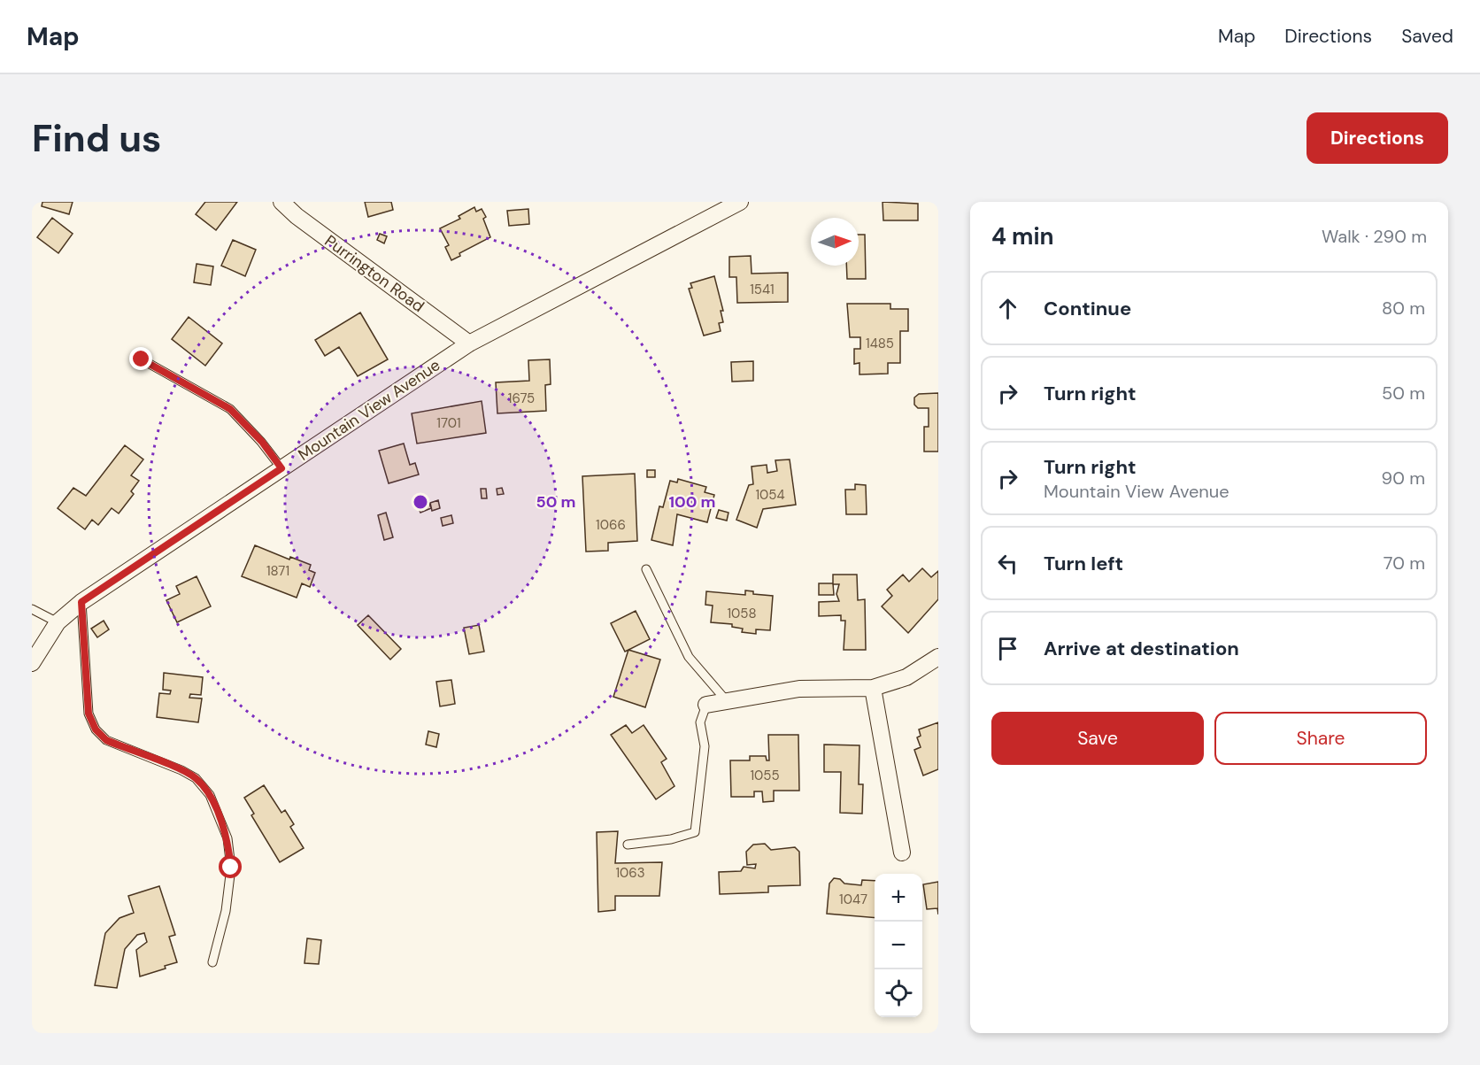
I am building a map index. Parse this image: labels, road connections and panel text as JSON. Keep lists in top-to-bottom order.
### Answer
{
  "streets": {
    "street": ["Purrington Road", "Mountain View Avenue"]
  },
  "crossings": [
    ["Purrington Road", "Mountain View Avenue"]
  ],
  "house_numbers": [
    "1541",
    "1485",
    "1675",
    "1701",
    "1054",
    "1066",
    "1871",
    "1058",
    "1055",
    "1063",
    "1047"
  ],
  "north": "right",
  "page": {
    "header": "Map",
    "nav": ["Map", "Directions", "Saved"],
    "buttons": [
      "Directions",
      ["Save", "Share"]
    ],
    "title": "Find us",
    "heading": ["4 min", "Walk · 290 m"],
    "list": [
      ["Continue", "80 m"],
      ["Turn right", "50 m"],
      ["Turn right", "Mountain View Avenue", "90 m"],
      ["Turn left", "70 m"],
      "Arrive at destination"
    ],
    "map_buttons": ["+", "−"]
  },
  "rings": ["50 m", "100 m"]
}
